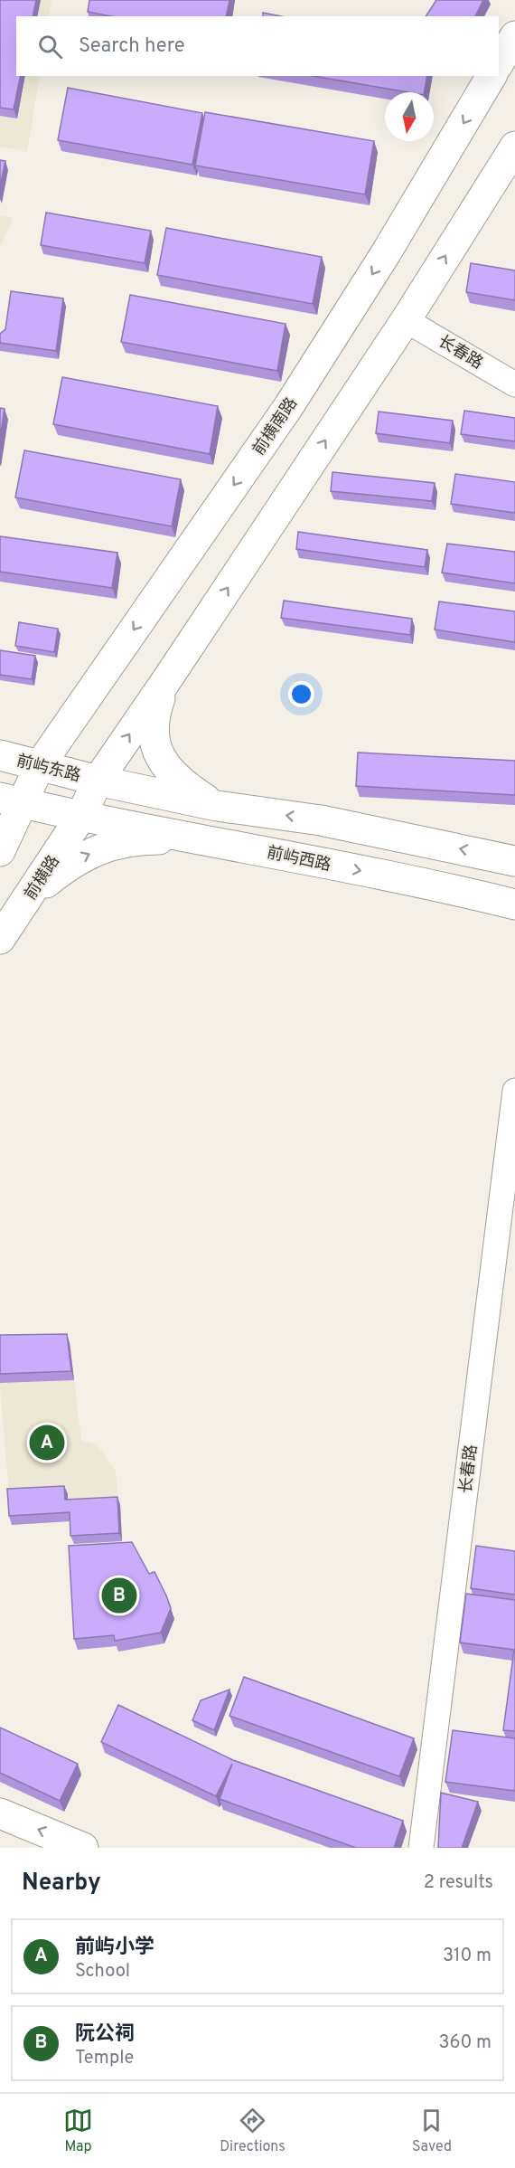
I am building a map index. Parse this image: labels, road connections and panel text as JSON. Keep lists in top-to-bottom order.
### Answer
{
  "streets": {
    "main road": [
      "前横南路",
      "前屿东路",
      "前屿西路",
      "前横路"
    ],
    "street": ["长春路"]
  },
  "crossings": [
    ["前横南路", "前屿东路"],
    ["前屿东路", "前横路"],
    ["前屿西路", "前横路"]
  ],
  "north": "bottom",
  "page": {
    "search": "Search here",
    "pins": ["A", "B"],
    "heading": ["Nearby", "2 results"],
    "list": [
      {
        "mark": "A",
        "name": "前屿小学",
        "note": "School",
        "value": "310 m"
      },
      {
        "mark": "B",
        "name": "阮公祠",
        "note": "Temple",
        "value": "360 m"
      }
    ],
    "nav": ["Map", "Directions", "Saved"]
  }
}
